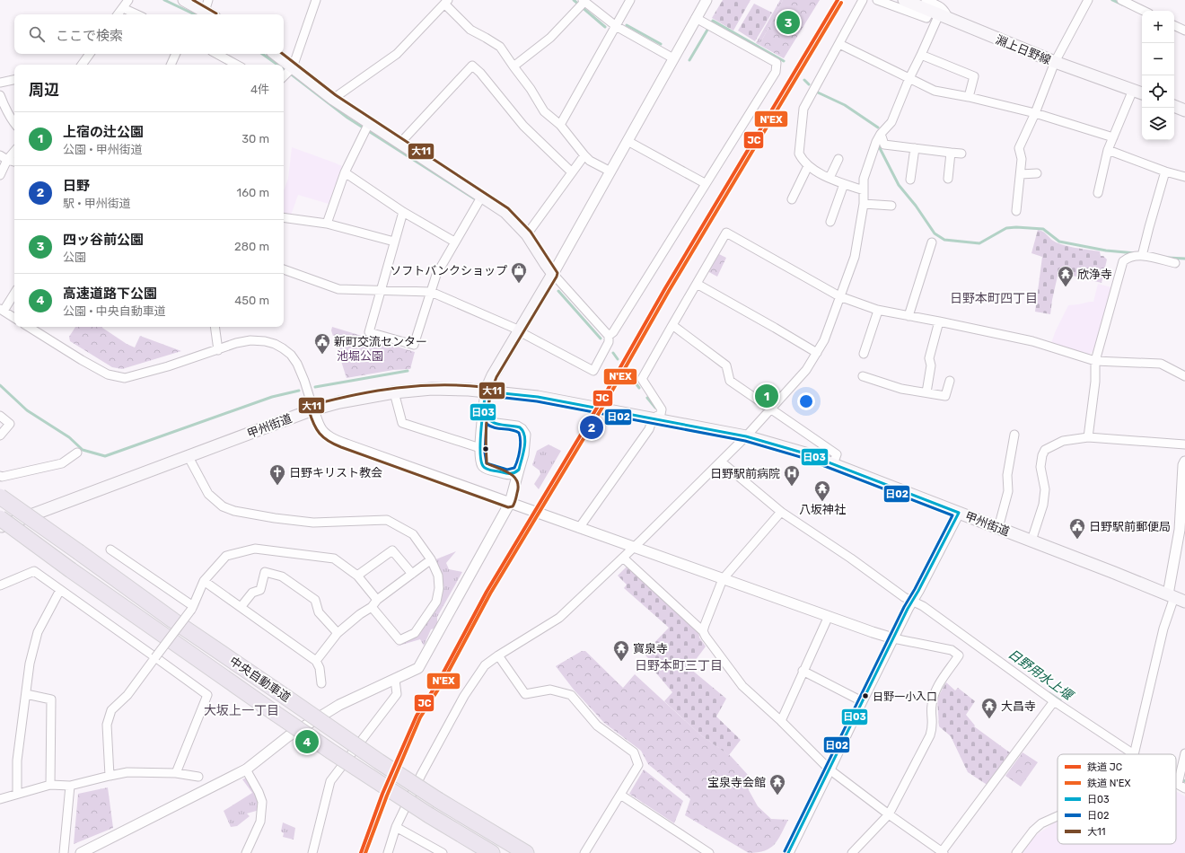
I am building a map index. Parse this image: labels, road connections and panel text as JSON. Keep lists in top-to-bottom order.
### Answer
{
  "streets": {
    "highway": ["中央自動車道"],
    "main road": ["淵上日野線", "甲州街道"]
  },
  "districts": ["日野本町四丁目", "日野本町三丁目", "大坂上一丁目"],
  "water": ["日野用水上堰"],
  "parks": ["池堀公園"],
  "places": {
    "shop": ["ソフトバンクショップ"],
    "temple": [
      "欣浄寺",
      "八坂神社",
      "寳泉寺",
      "大昌寺",
      "宝泉寺会館"
    ],
    "public building": ["新町交流センター", "日野駅前郵便局"],
    "church": ["日野キリスト教会"],
    "hospital": ["日野駅前病院"],
    "other": ["日野一小入口"]
  },
  "lines": [
    "rail line JC",
    "transit line 大11",
    "rail line N'EX",
    "transit line 日03",
    "transit line 日02"
  ],
  "legend": [
    "鉄道 JC",
    "鉄道 N'EX",
    "日03",
    "日02",
    "大11"
  ],
  "page": {
    "pins": [
      "3",
      "1",
      "2",
      "4"
    ],
    "map_buttons": ["+", "−"],
    "search": "ここで検索",
    "heading": ["周辺", "4件"],
    "list": [
      {
        "mark": "1",
        "name": "上宿の辻公園",
        "note": "公園 · 甲州街道",
        "value": "30 m"
      },
      {
        "mark": "2",
        "name": "日野",
        "note": "駅 · 甲州街道",
        "value": "160 m"
      },
      {
        "mark": "3",
        "name": "四ッ谷前公園",
        "note": "公園",
        "value": "280 m"
      },
      {
        "mark": "4",
        "name": "高速道路下公園",
        "note": "公園 · 中央自動車道",
        "value": "450 m"
      }
    ]
  }
}
